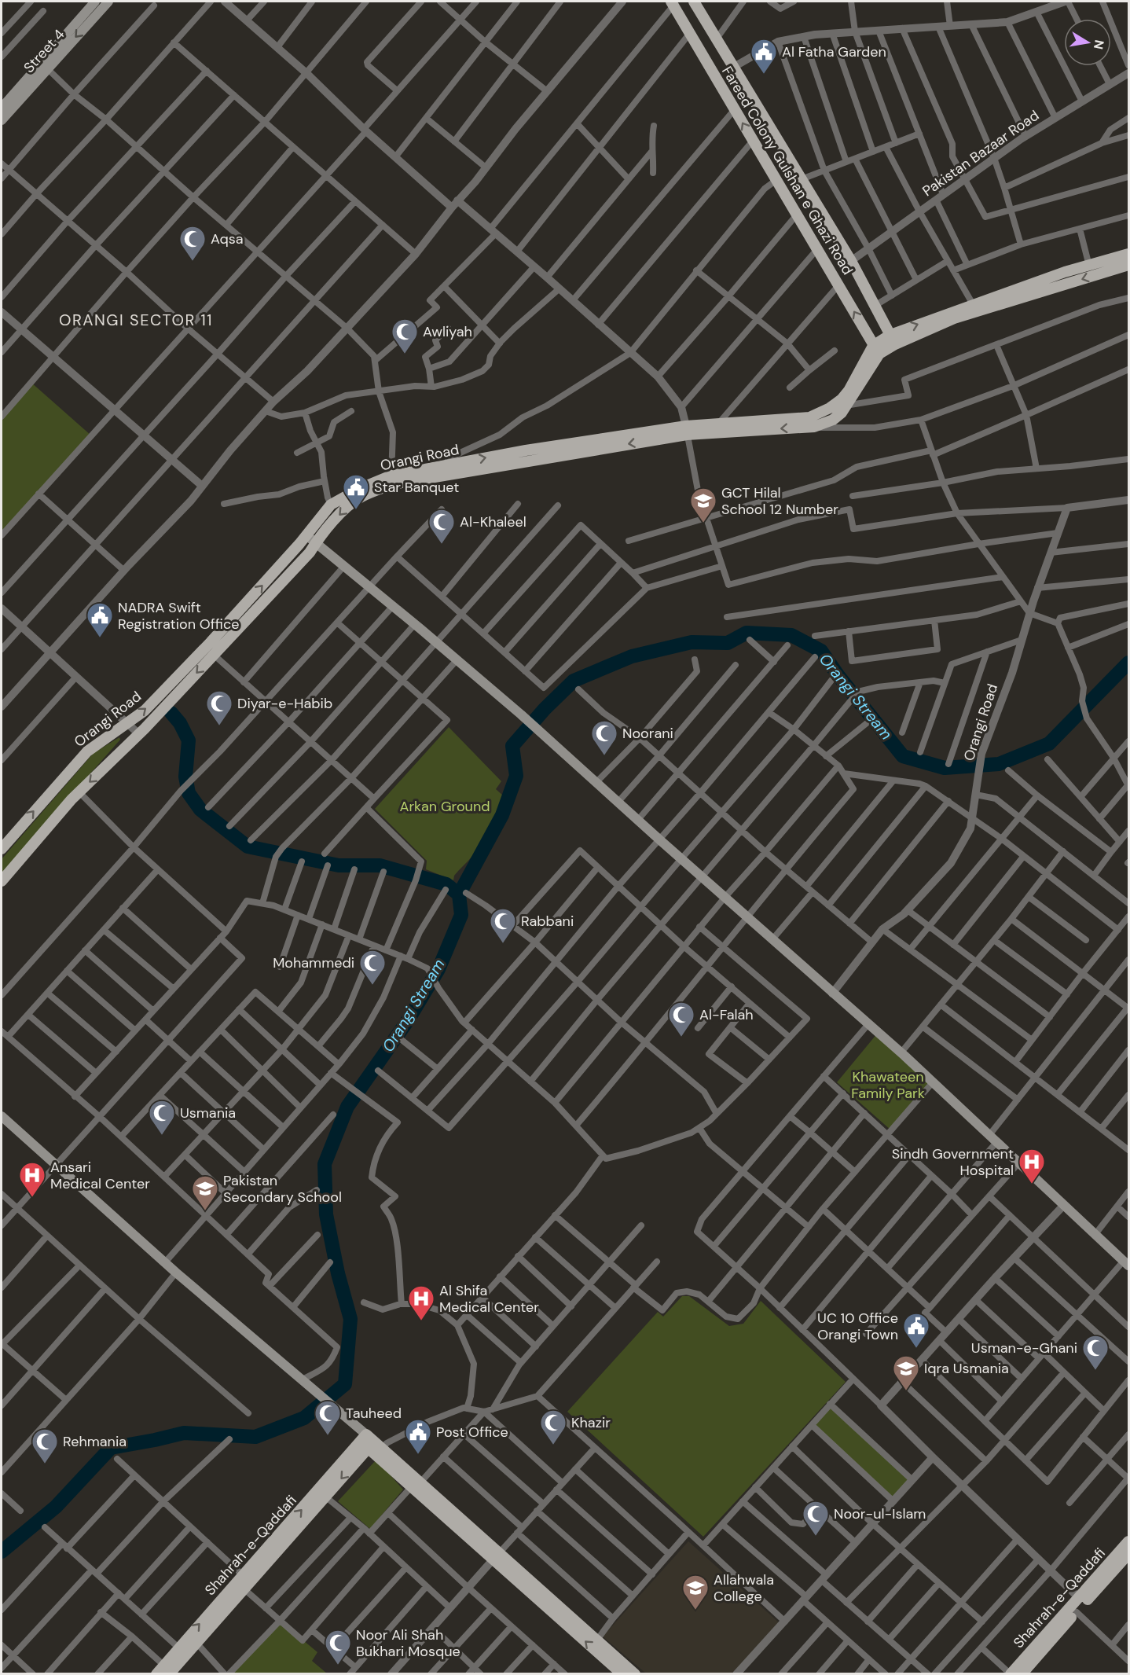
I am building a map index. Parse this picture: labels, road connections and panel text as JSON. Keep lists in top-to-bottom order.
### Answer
{
  "streets": {
    "main road": [
      "Street 4",
      "Fareed Colony Gulshan e Ghazi Road",
      "Orangi Road",
      "Shahrah-e-Qaddafi"
    ],
    "street": ["Pakistan Bazaar Road"]
  },
  "crossings": [
    ["Pakistan Bazaar Road", "Fareed Colony Gulshan e Ghazi Road"],
    ["Fareed Colony Gulshan e Ghazi Road", "Orangi Road"]
  ],
  "districts": ["ORANGI SECTOR 11"],
  "water": ["Orangi Stream"],
  "parks": ["Arkan Ground", "Khawateen Family Park"],
  "places": {
    "public building": [
      "Al Fatha Garden",
      "Star Banquet",
      "NADRA Swift Registration Office",
      "UC 10 Office Orangi Town",
      "Post Office"
    ],
    "mosque": [
      "Aqsa",
      "Awliyah",
      "Al-Khaleel",
      "Diyar-e-Habib",
      "Noorani",
      "Rabbani",
      "Mohammedi",
      "Al-Falah",
      "Usmania",
      "Usman-e-Ghani",
      "Tauheed",
      "Khazir",
      "Rehmania",
      "Noor-ul-Islam",
      "Noor Ali Shah Bukhari Mosque"
    ],
    "school or university": [
      "GCT Hilal School 12 Number",
      "Pakistan Secondary School",
      "Iqra Usmania",
      "Allahwala College"
    ],
    "hospital": ["Sindh Government Hospital", "Ansari Medical Center", "Al Shifa Medical Center"]
  },
  "north": "right"
}
